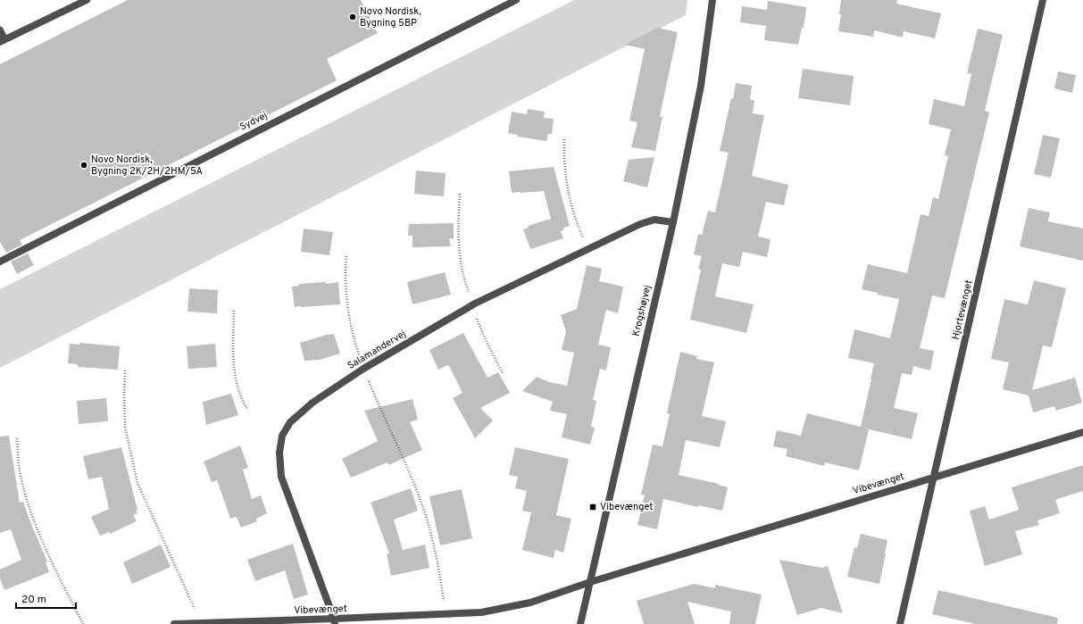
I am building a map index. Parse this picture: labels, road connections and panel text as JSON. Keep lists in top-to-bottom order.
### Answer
{
  "streets": {
    "street": [
      "Sydvej",
      "Hjortevænget",
      "Krogshøjvej",
      "Salamandervej",
      "Vibevænget"
    ]
  },
  "crossings": [
    ["Hjortevænget", "Vibevænget"],
    ["Krogshøjvej", "Salamandervej"],
    ["Krogshøjvej", "Vibevænget"],
    ["Salamandervej", "Vibevænget"]
  ],
  "places": {
    "other": ["Novo Nordisk, Bygning 5BP", "Novo Nordisk, Bygning 2K/2H/2HM/5A"],
    "transit": ["Vibevænget"]
  },
  "scale_bar": "20 m"
}
